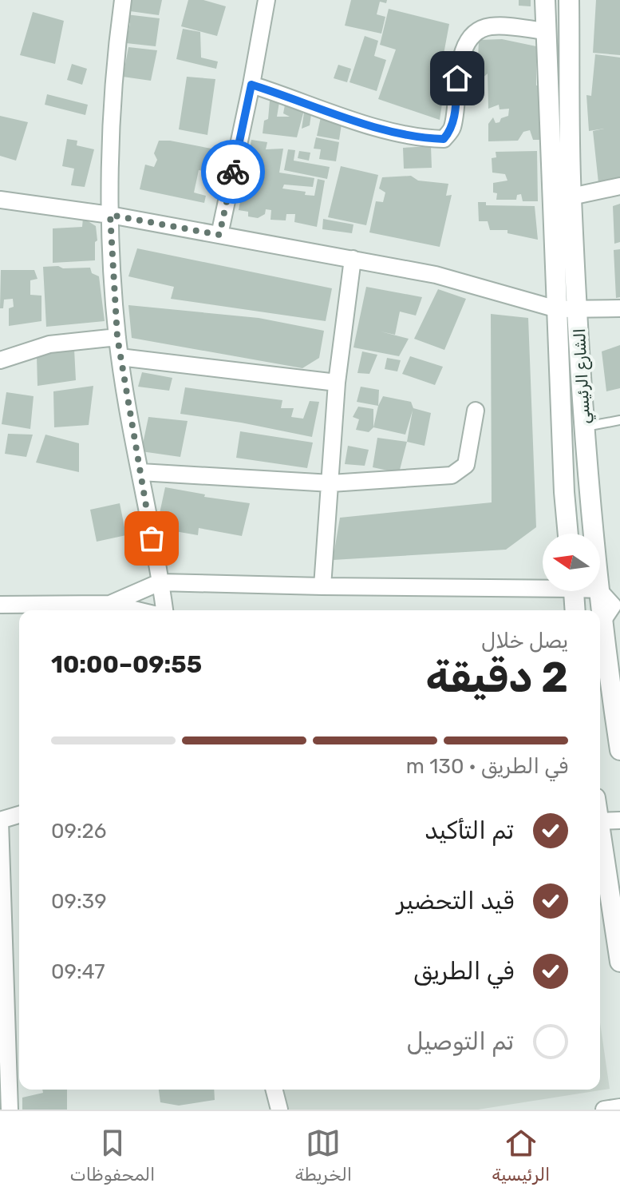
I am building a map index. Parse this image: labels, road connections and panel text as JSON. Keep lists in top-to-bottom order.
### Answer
{
  "streets": {
    "street": ["الشارع الرئيسي"]
  },
  "north": "left",
  "page": {
    "heading": ["2 دقيقة", "يصل خلال", "09:55–10:00"],
    "bar": "في الطريق · 130 m",
    "list": [
      ["تم التأكيد", "09:26"],
      ["قيد التحضير", "09:39"],
      ["في الطريق", "09:47"],
      "تم التوصيل"
    ],
    "tabs": ["الرئيسية", "الخريطة", "المحفوظات"]
  }
}
